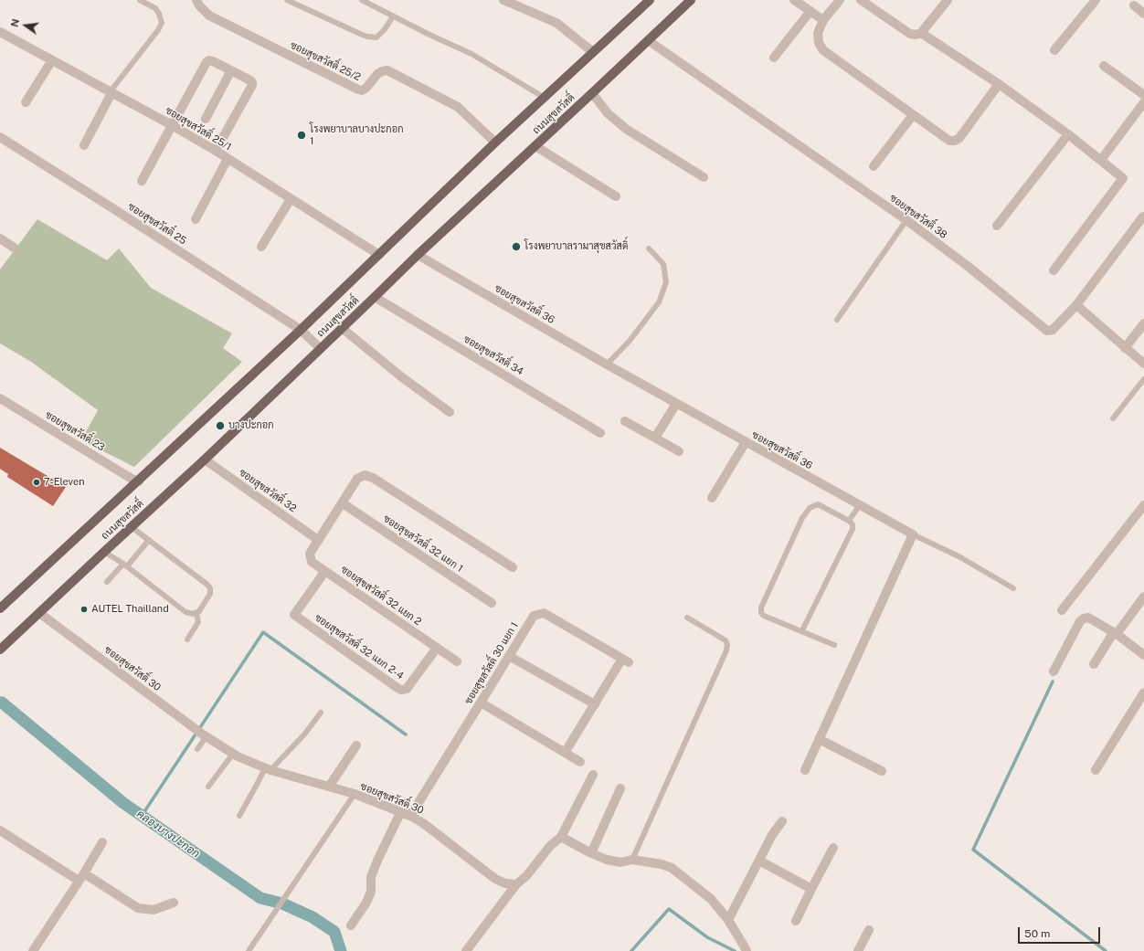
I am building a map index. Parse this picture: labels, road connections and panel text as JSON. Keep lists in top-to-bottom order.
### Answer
{
  "streets": {
    "main road": ["ถนนสุขสวัสดิ์"],
    "street": [
      "ซอยสุขสวัสดิ์ 25/2",
      "ซอยสุขสวัสดิ์ 25/1",
      "ซอยสุขสวัสดิ์ 38",
      "ซอยสุขสวัสดิ์ 25",
      "ซอยสุขสวัสดิ์ 36",
      "ซอยสุขสวัสดิ์ 34",
      "ซอยสุขสวัสดิ์ 23",
      "ซอยสุขสวัสดิ์ 32",
      "ซอยสุขสวัสดิ์ 32 แยก 1",
      "ซอยสุขสวัสดิ์ 32 แยก 2",
      "ซอยสุขสวัสดิ์ 32 แยก 2-4",
      "ซอยสุขสวัสดิ์ 30 แยก 1",
      "ซอยสุขสวัสดิ์ 30"
    ]
  },
  "crossings": [
    ["ซอยสุขสวัสดิ์ 25/2", "ถนนสุขสวัสดิ์"],
    ["ถนนสุขสวัสดิ์", "ซอยสุขสวัสดิ์ 25/1"],
    ["ถนนสุขสวัสดิ์", "ซอยสุขสวัสดิ์ 38"],
    ["ถนนสุขสวัสดิ์", "ซอยสุขสวัสดิ์ 25"],
    ["ถนนสุขสวัสดิ์", "ซอยสุขสวัสดิ์ 36"],
    ["ถนนสุขสวัสดิ์", "ซอยสุขสวัสดิ์ 34"],
    ["ถนนสุขสวัสดิ์", "ซอยสุขสวัสดิ์ 23"],
    ["ถนนสุขสวัสดิ์", "ซอยสุขสวัสดิ์ 32"],
    ["ถนนสุขสวัสดิ์", "ซอยสุขสวัสดิ์ 30"],
    ["ซอยสุขสวัสดิ์ 32", "ซอยสุขสวัสดิ์ 32 แยก 2"],
    ["ซอยสุขสวัสดิ์ 32 แยก 1", "ซอยสุขสวัสดิ์ 32 แยก 2"],
    ["ซอยสุขสวัสดิ์ 32 แยก 2", "ซอยสุขสวัสดิ์ 32 แยก 2-4"],
    ["ซอยสุขสวัสดิ์ 30 แยก 1", "ซอยสุขสวัสดิ์ 30"]
  ],
  "water": ["คลองบางปะกอก"],
  "places": [
    "โรงพยาบาลบางปะกอก 1",
    "โรงพยาบาลรามาสุขสวัสดิ์",
    "บางปะกอก",
    "7-Eleven",
    "AUTEL Thailland"
  ],
  "scale_bar": "50 m",
  "north": "left"
}
